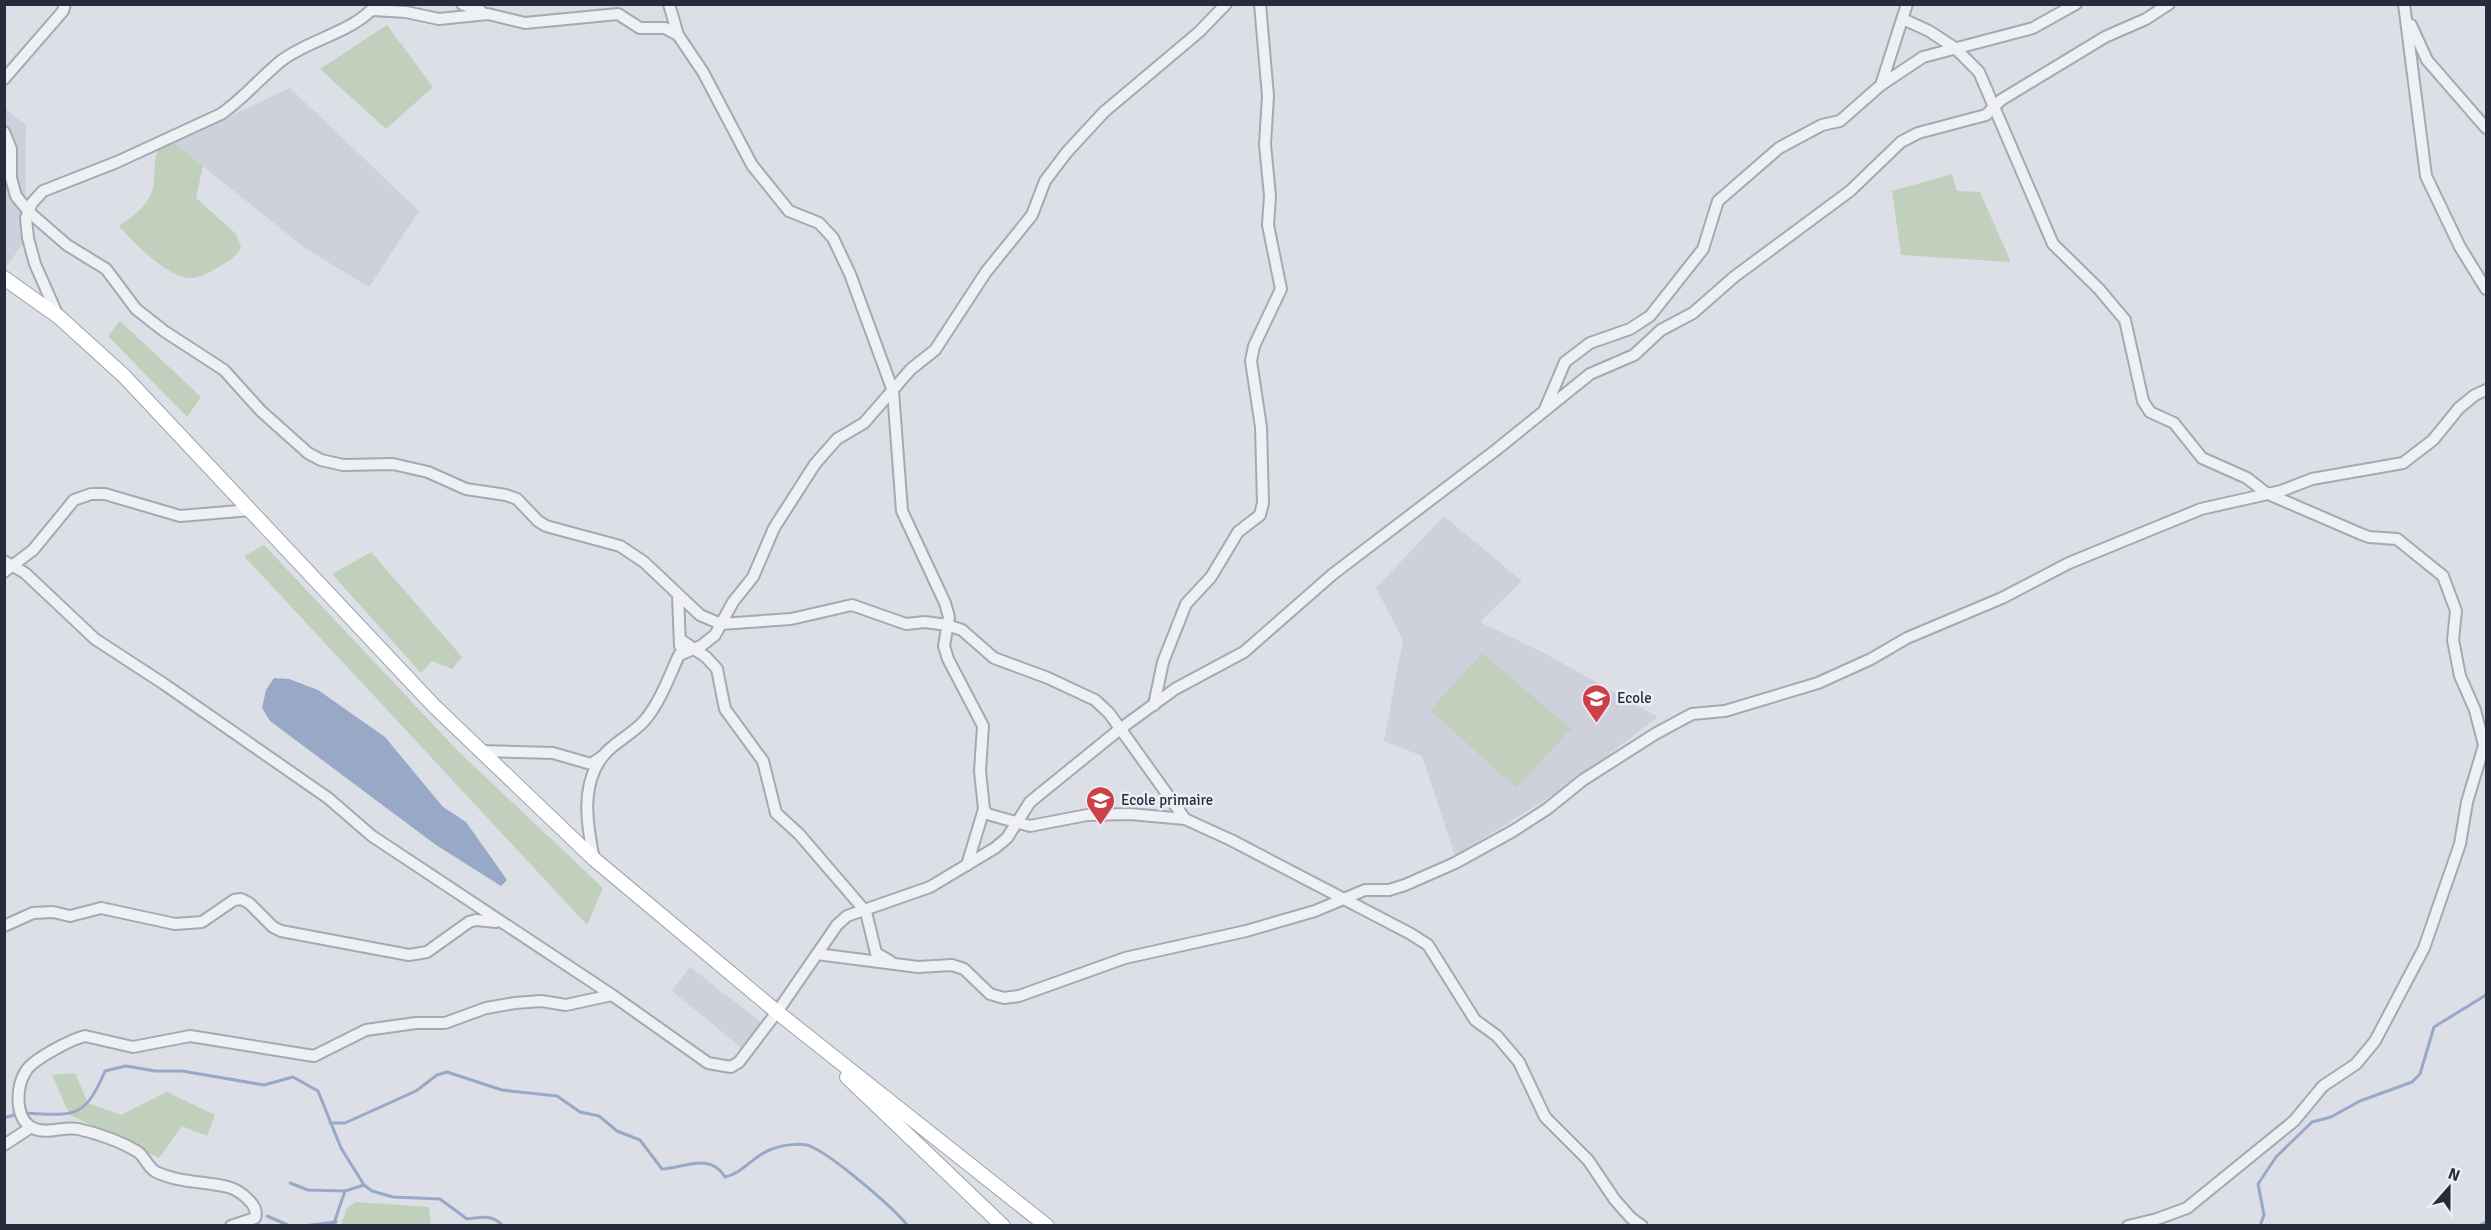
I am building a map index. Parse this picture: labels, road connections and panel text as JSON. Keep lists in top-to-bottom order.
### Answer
{
  "places": {
    "school or university": ["Ecole", "Ecole primaire"]
  },
  "north": "top"
}
